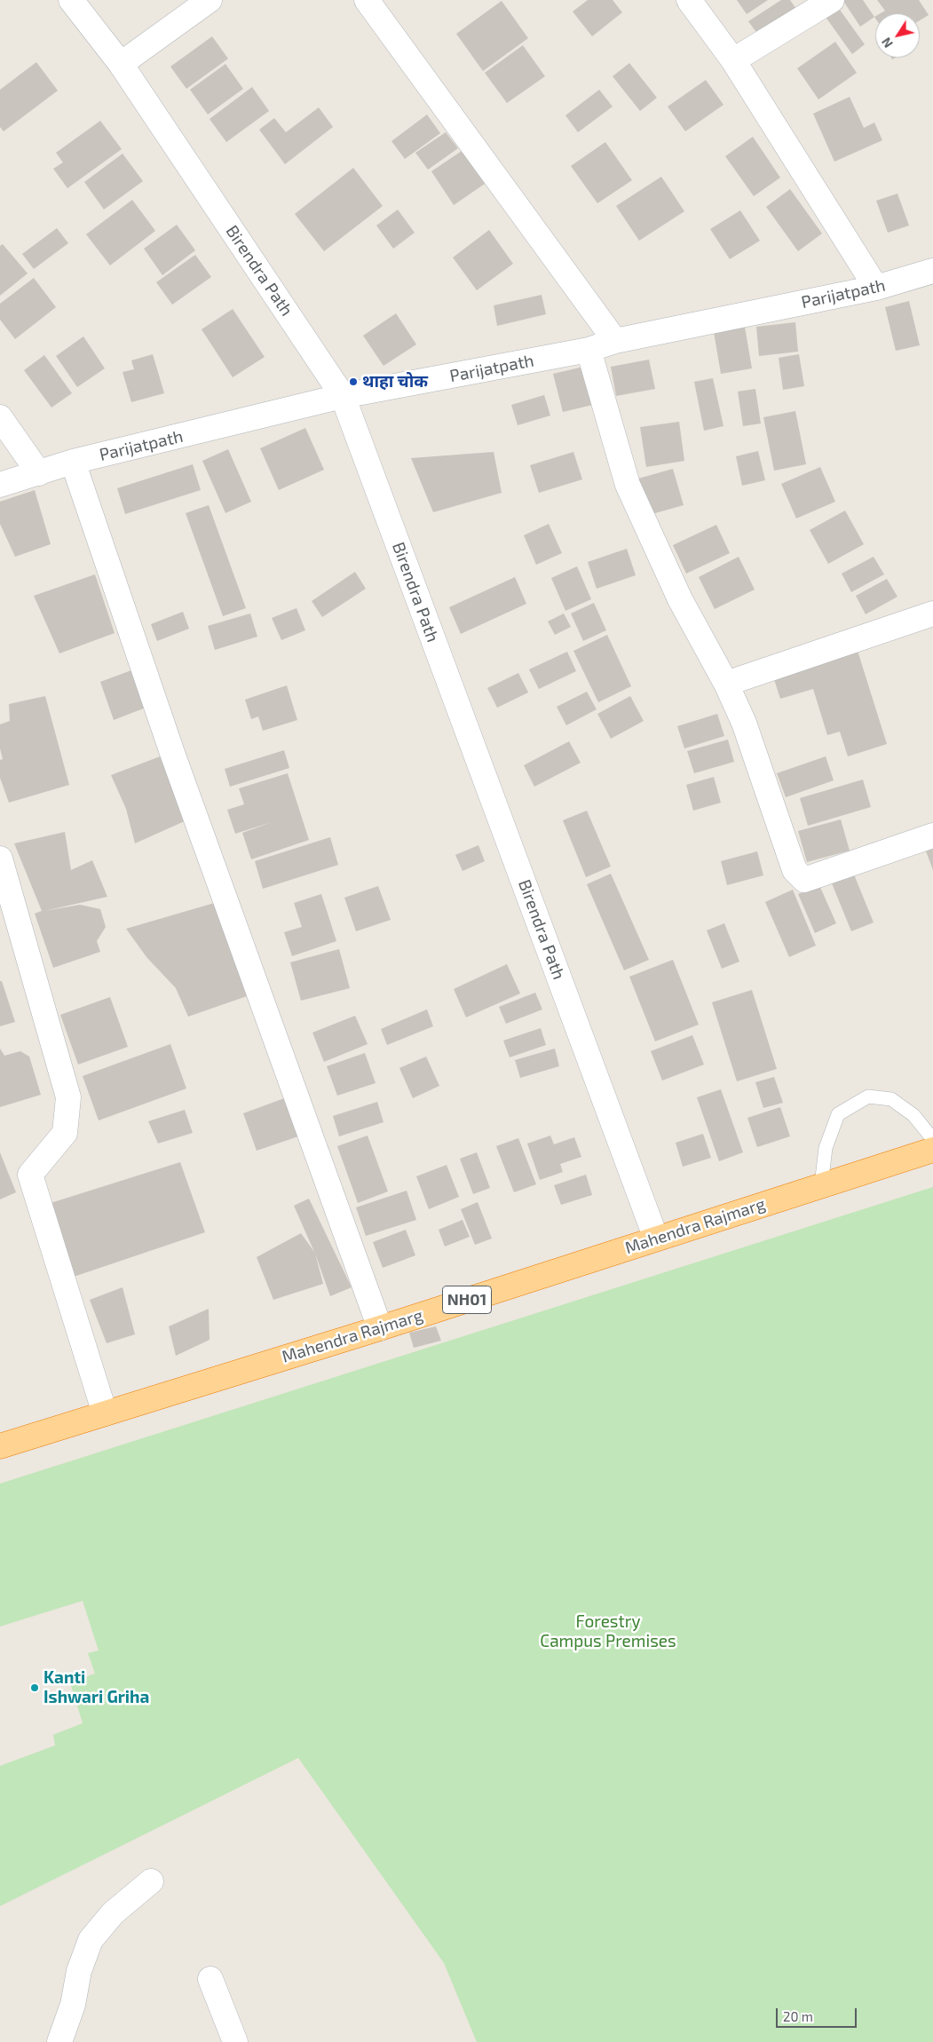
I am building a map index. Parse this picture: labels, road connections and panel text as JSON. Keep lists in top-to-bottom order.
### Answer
{
  "streets": {
    "highway": ["Mahendra Rajmarg", "NH01"],
    "street": ["Birendra Path", "Parijatpath"]
  },
  "crossings": [
    ["Birendra Path", "Parijatpath"],
    ["Birendra Path", "Mahendra Rajmarg"]
  ],
  "parks": ["Forestry Campus Premises"],
  "places": ["थाहा चोक", "Kanti Ishwari Griha"],
  "scale_bar": "20 m",
  "north": "bottom left"
}
